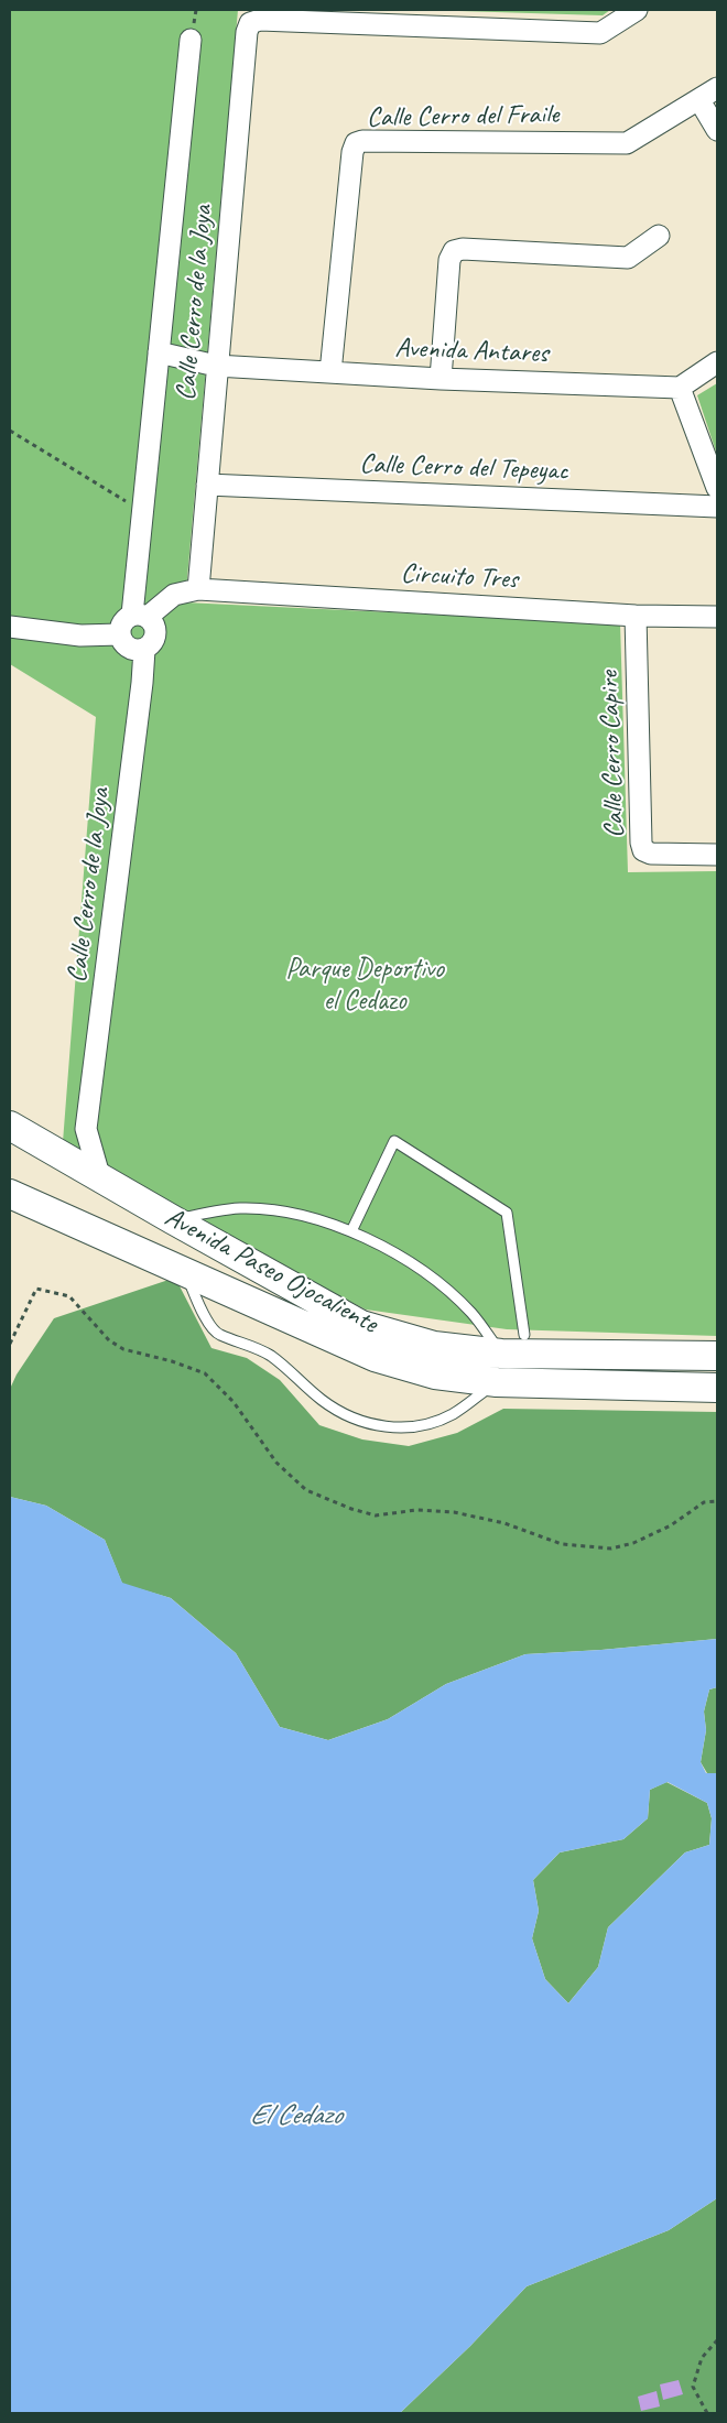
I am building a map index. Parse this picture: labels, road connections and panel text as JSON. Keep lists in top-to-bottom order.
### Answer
{
  "streets": {
    "main road": ["Avenida Paseo Ojocaliente"],
    "street": [
      "Calle Cerro del Fraile",
      "Calle Cerro de la Joya",
      "Avenida Antares",
      "Calle Cerro del Tepeyac",
      "Circuito Tres",
      "Calle Cerro Capire"
    ]
  },
  "crossings": [
    ["Calle Cerro del Fraile", "Avenida Antares"],
    ["Calle Cerro de la Joya", "Avenida Antares"],
    ["Calle Cerro de la Joya", "Calle Cerro del Tepeyac"],
    ["Calle Cerro de la Joya", "Circuito Tres"],
    ["Circuito Tres", "Calle Cerro Capire"]
  ],
  "water": ["El Cedazo"],
  "parks": ["Parque Deportivo el Cedazo"]
}
